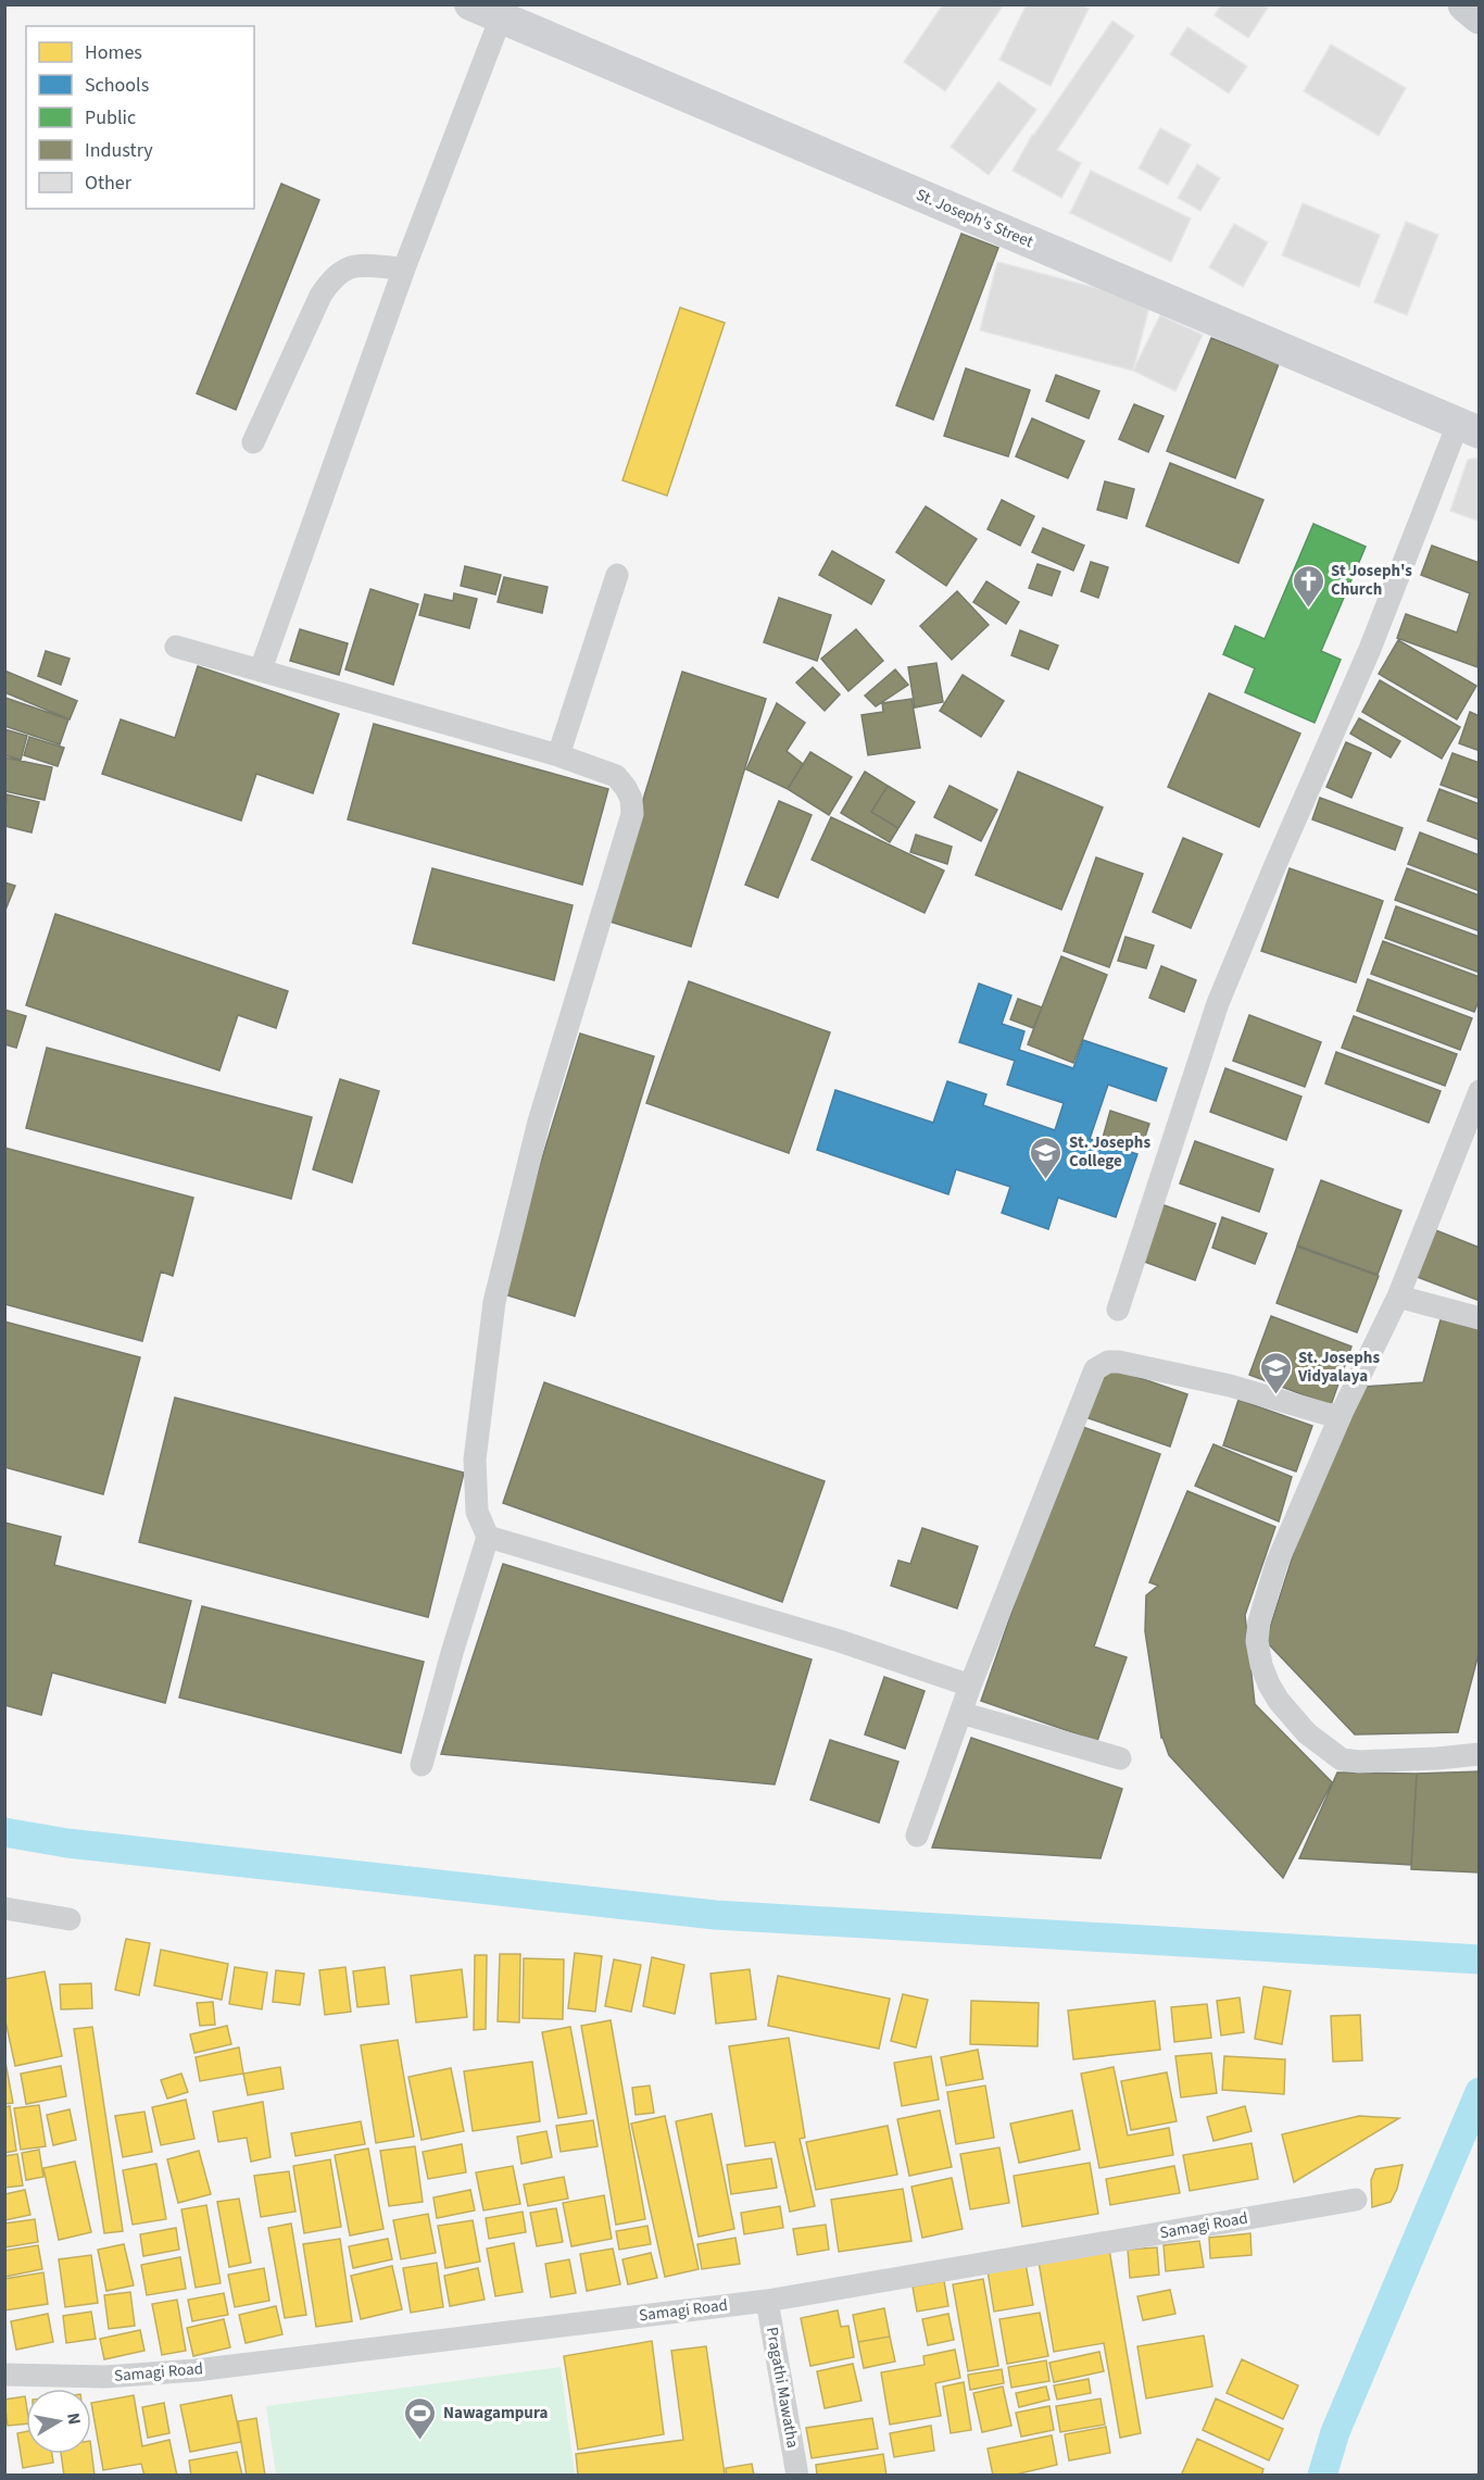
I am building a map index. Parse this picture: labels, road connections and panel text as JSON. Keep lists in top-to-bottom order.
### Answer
{
  "streets": {
    "main road": ["St. Joseph's Street"],
    "street": ["Samagi Road", "Pragathi Mawatha"]
  },
  "crossings": [
    ["Samagi Road", "Pragathi Mawatha"]
  ],
  "places": {
    "church": ["St Joseph's Church"],
    "school or university": ["St. Josephs College", "St. Josephs Vidyalaya"],
    "sports": ["Nawagampura"]
  },
  "legend": [
    "Homes",
    "Schools",
    "Public",
    "Industry",
    "Other"
  ],
  "north": "right"
}
